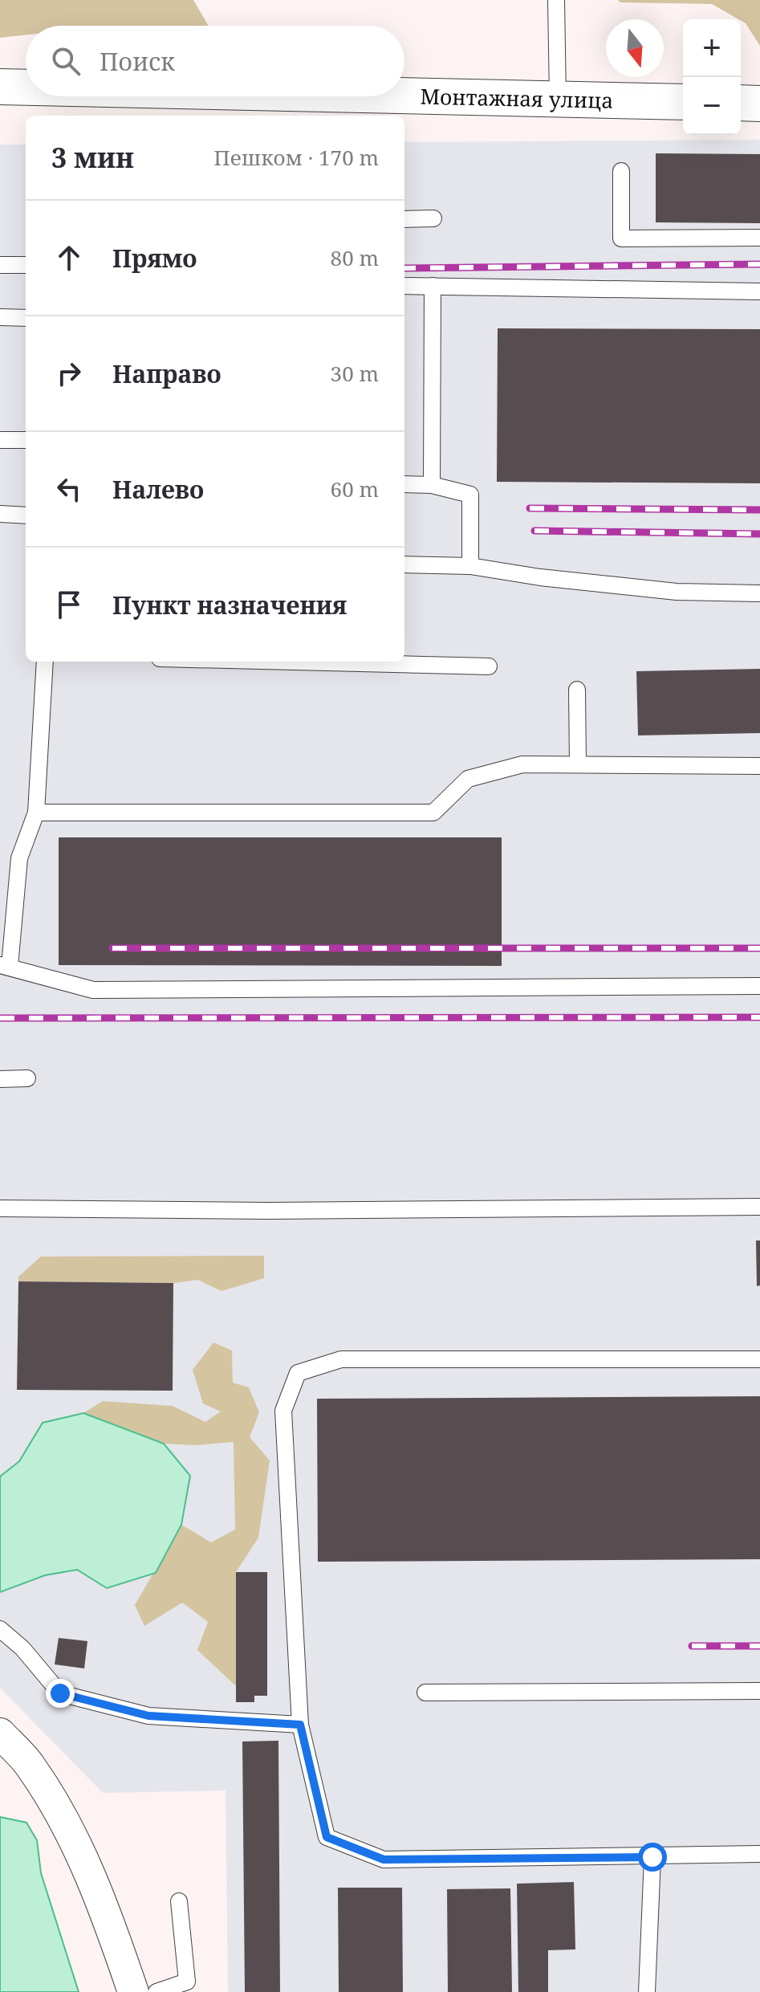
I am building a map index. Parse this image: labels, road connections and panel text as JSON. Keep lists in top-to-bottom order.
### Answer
{
  "streets": {
    "street": ["Монтажная улица"]
  },
  "north": "bottom",
  "page": {
    "map_buttons": ["+", "−"],
    "search": "Поиск",
    "heading": ["3 мин", "Пешком · 170 m"],
    "list": [
      ["Прямо", "80 m"],
      ["Направо", "30 m"],
      ["Налево", "60 m"],
      "Пункт назначения"
    ]
  }
}
